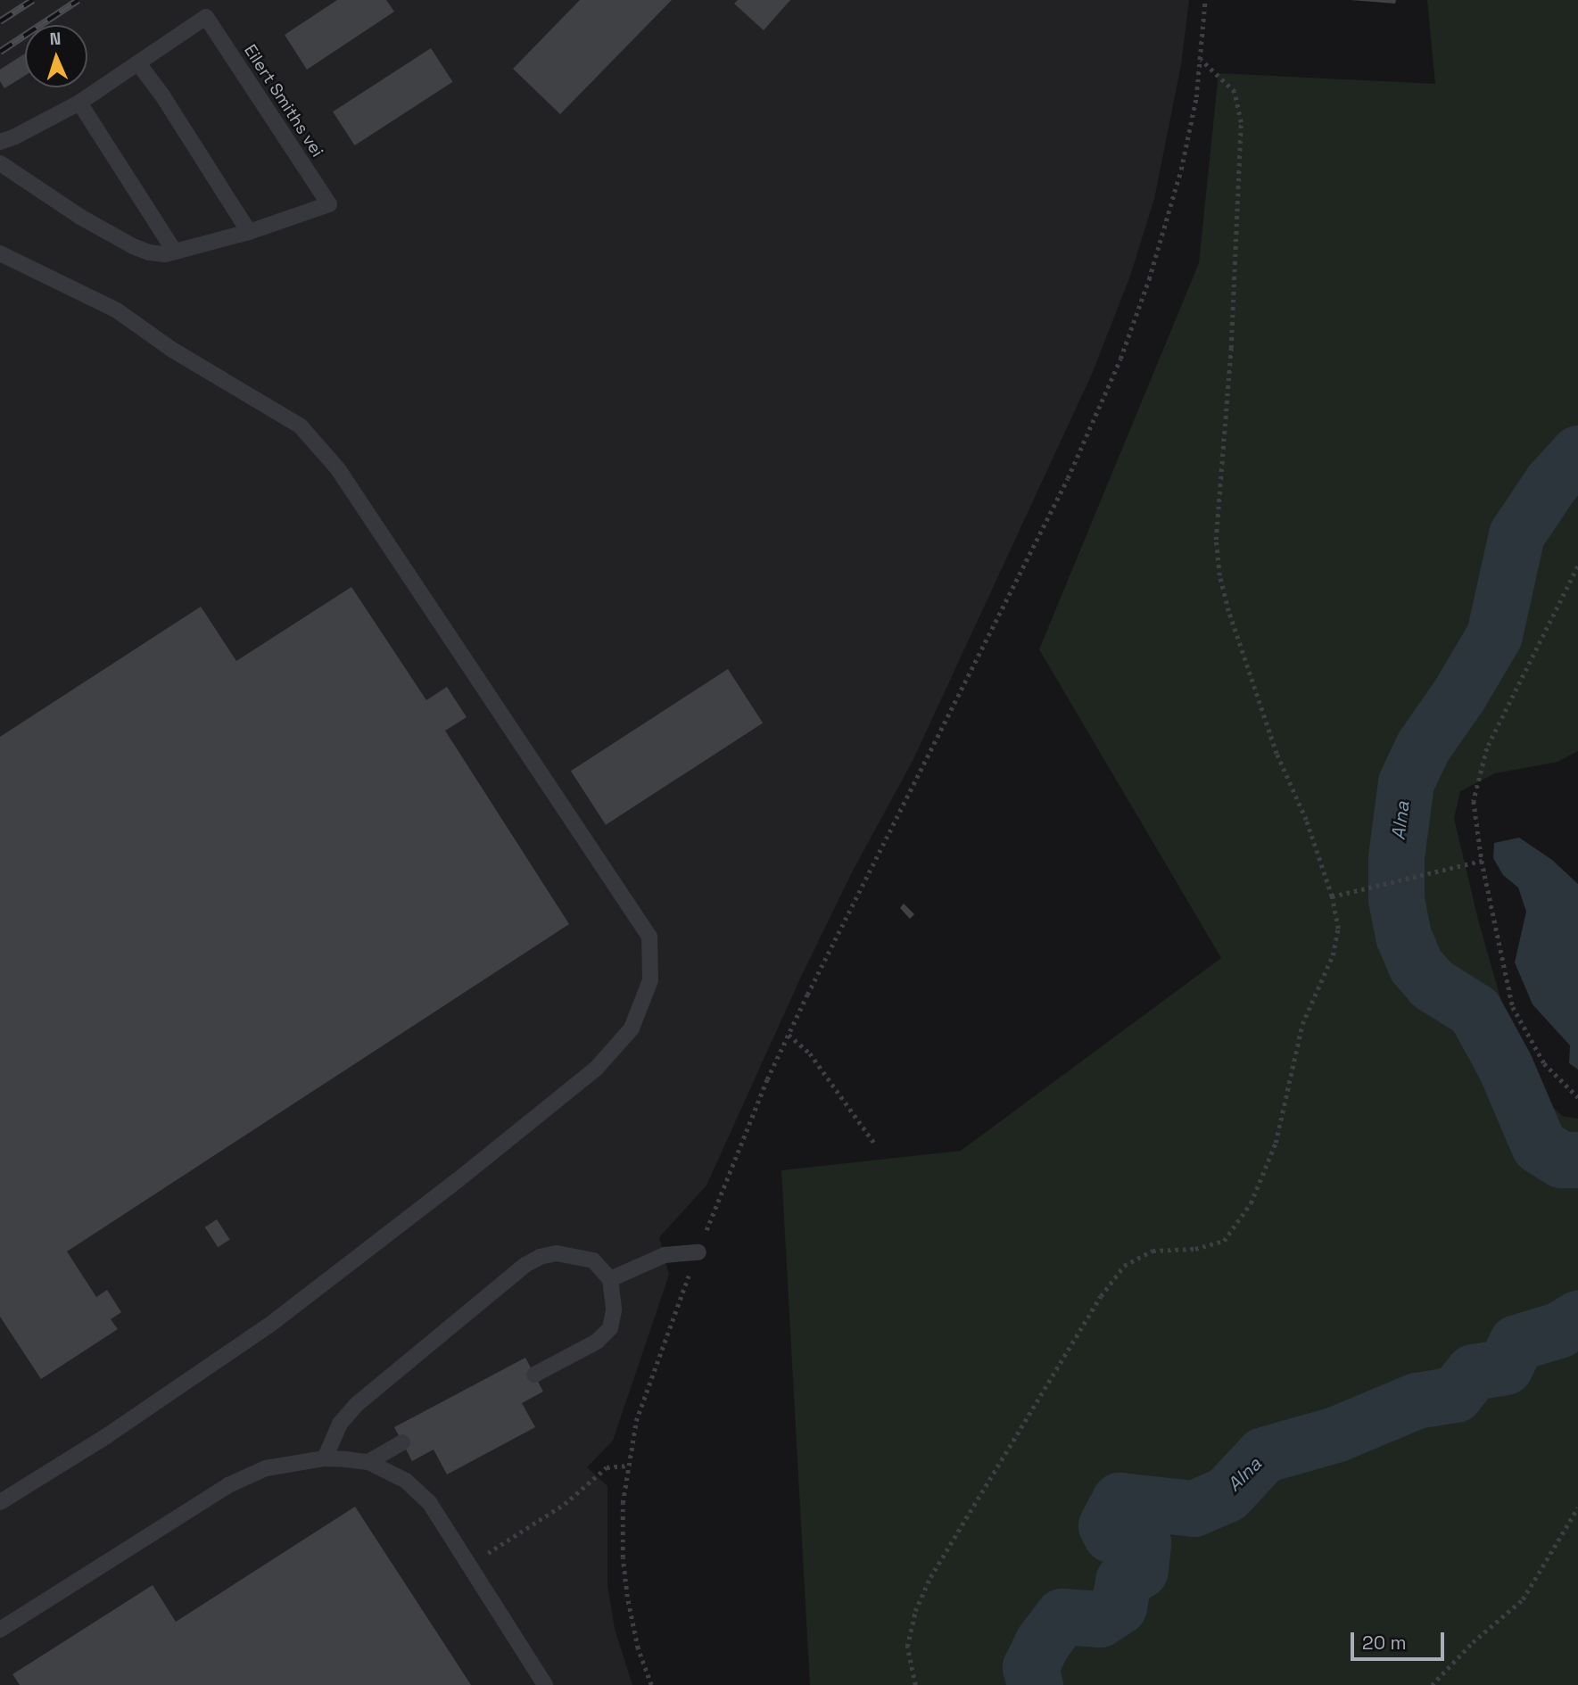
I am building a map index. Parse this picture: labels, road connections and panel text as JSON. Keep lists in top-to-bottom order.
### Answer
{
  "streets": {
    "lane": ["Eilert Smiths vei"]
  },
  "water": ["Alna"],
  "scale_bar": "20 m",
  "north": "top"
}
